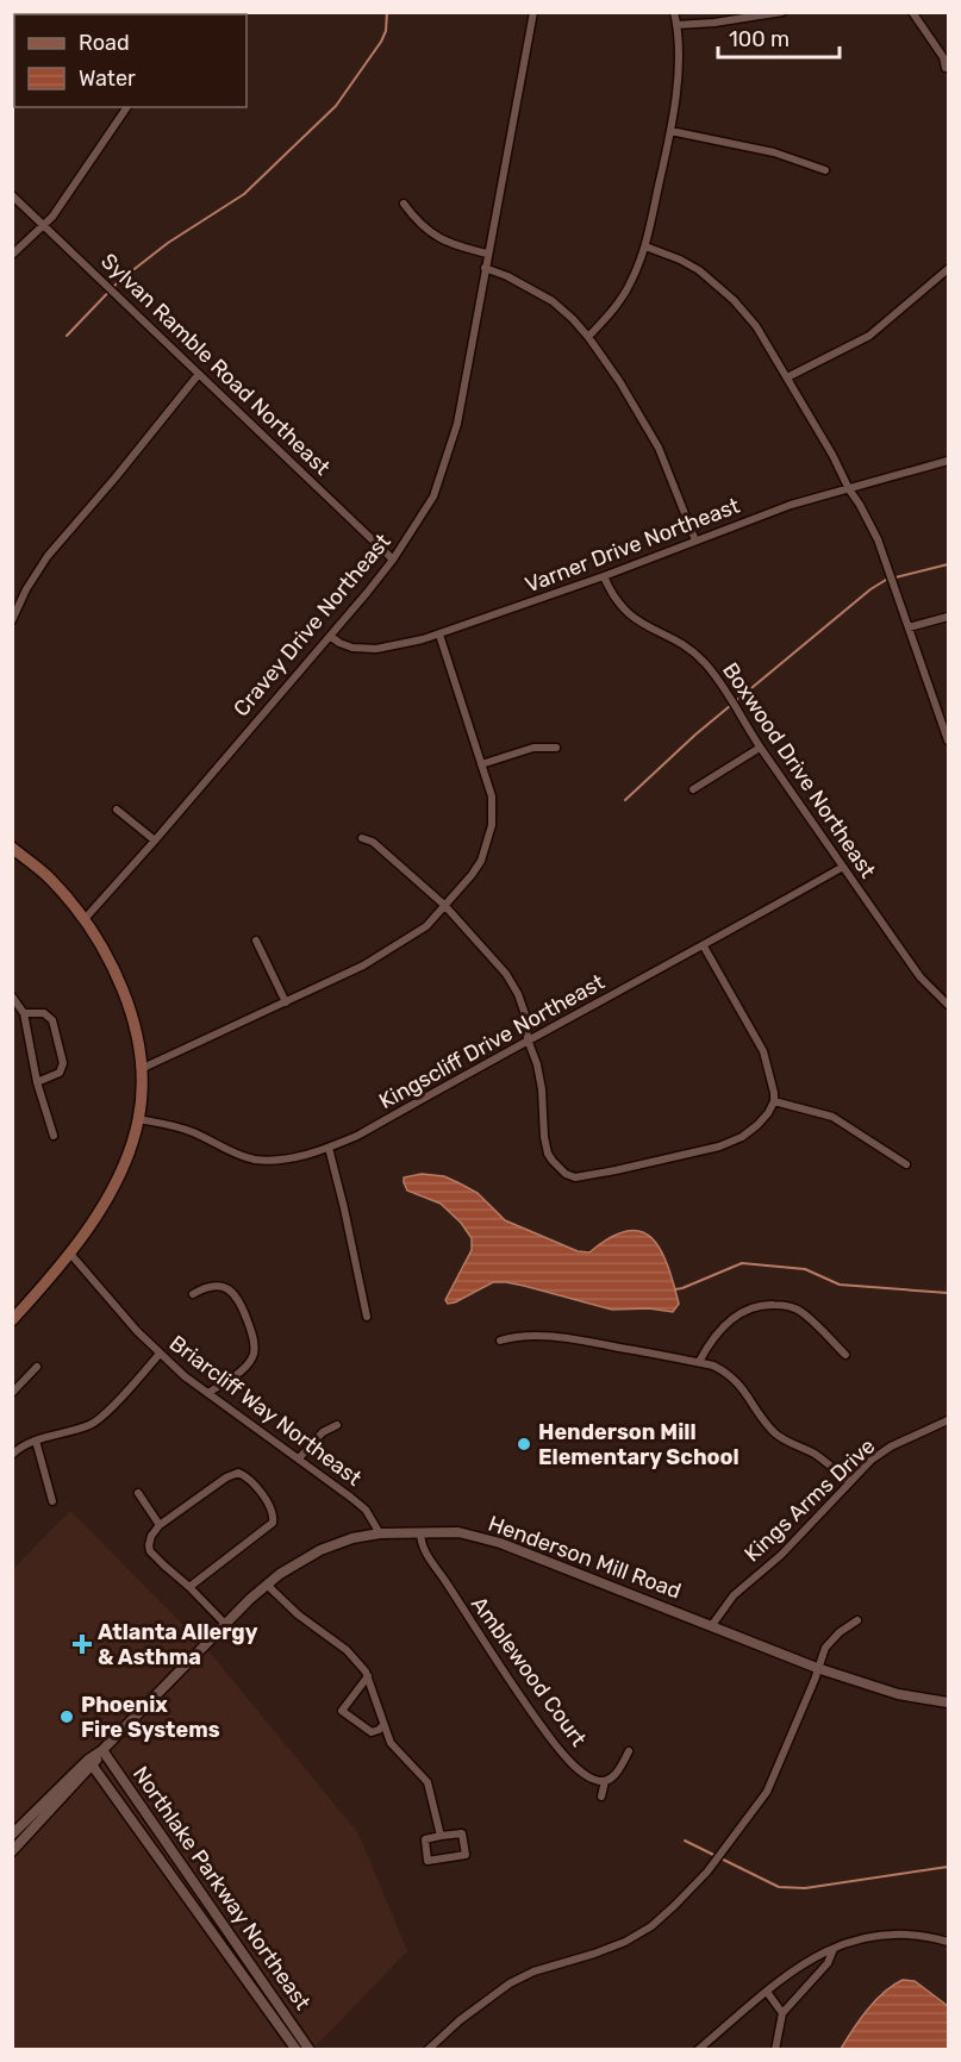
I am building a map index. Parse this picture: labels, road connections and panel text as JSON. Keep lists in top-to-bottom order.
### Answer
{
  "streets": {
    "street": [
      "Sylvan Ramble Road Northeast",
      "Varner Drive Northeast",
      "Cravey Drive Northeast",
      "Boxwood Drive Northeast",
      "Kingscliff Drive Northeast",
      "Briarcliff Way Northeast",
      "Kings Arms Drive",
      "Henderson Mill Road",
      "Amblewood Court",
      "Northlake Parkway Northeast"
    ]
  },
  "crossings": [
    ["Sylvan Ramble Road Northeast", "Cravey Drive Northeast"],
    ["Varner Drive Northeast", "Cravey Drive Northeast"],
    ["Varner Drive Northeast", "Boxwood Drive Northeast"],
    ["Boxwood Drive Northeast", "Kingscliff Drive Northeast"],
    ["Briarcliff Way Northeast", "Henderson Mill Road"],
    ["Kings Arms Drive", "Henderson Mill Road"],
    ["Henderson Mill Road", "Amblewood Court"],
    ["Henderson Mill Road", "Northlake Parkway Northeast"]
  ],
  "places": {
    "other": ["Henderson Mill Elementary School", "Phoenix Fire Systems"],
    "health": ["Atlanta Allergy & Asthma"]
  },
  "legend": ["Road", "Water"],
  "scale_bar": "100 m"
}
